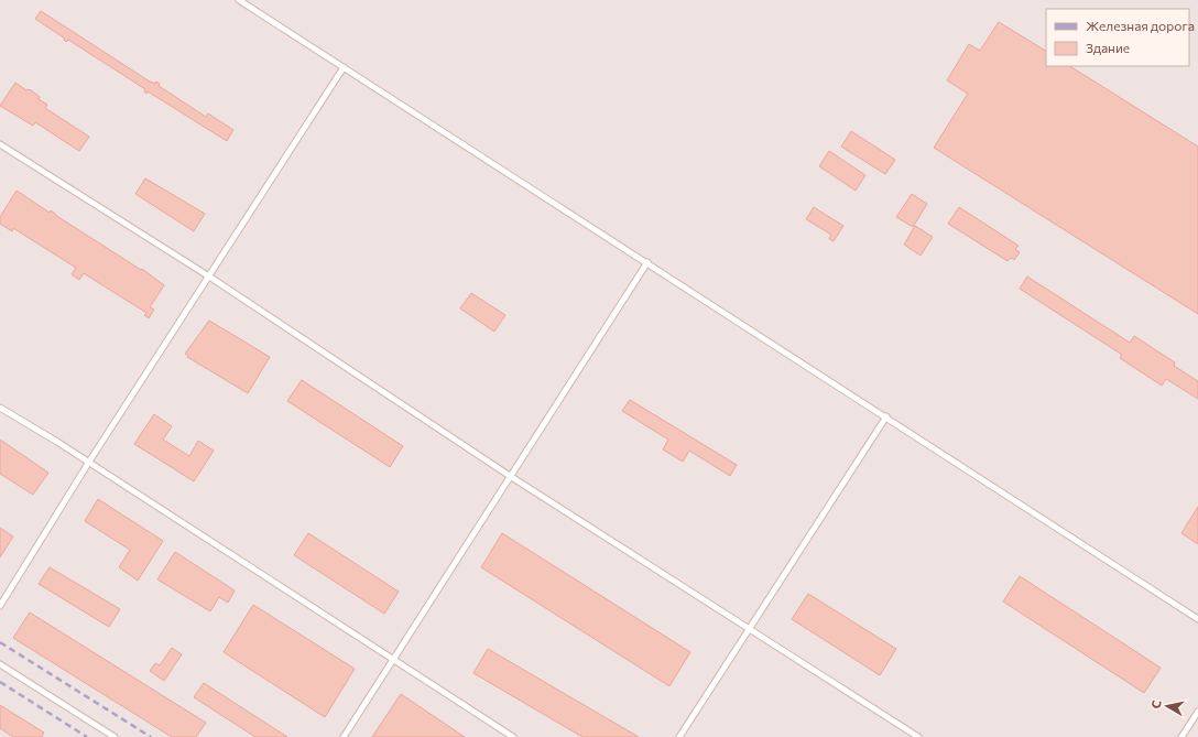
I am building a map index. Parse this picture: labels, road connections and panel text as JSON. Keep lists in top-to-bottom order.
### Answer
{
  "legend": ["Железная дорога", "Здание"],
  "north": "left"
}
